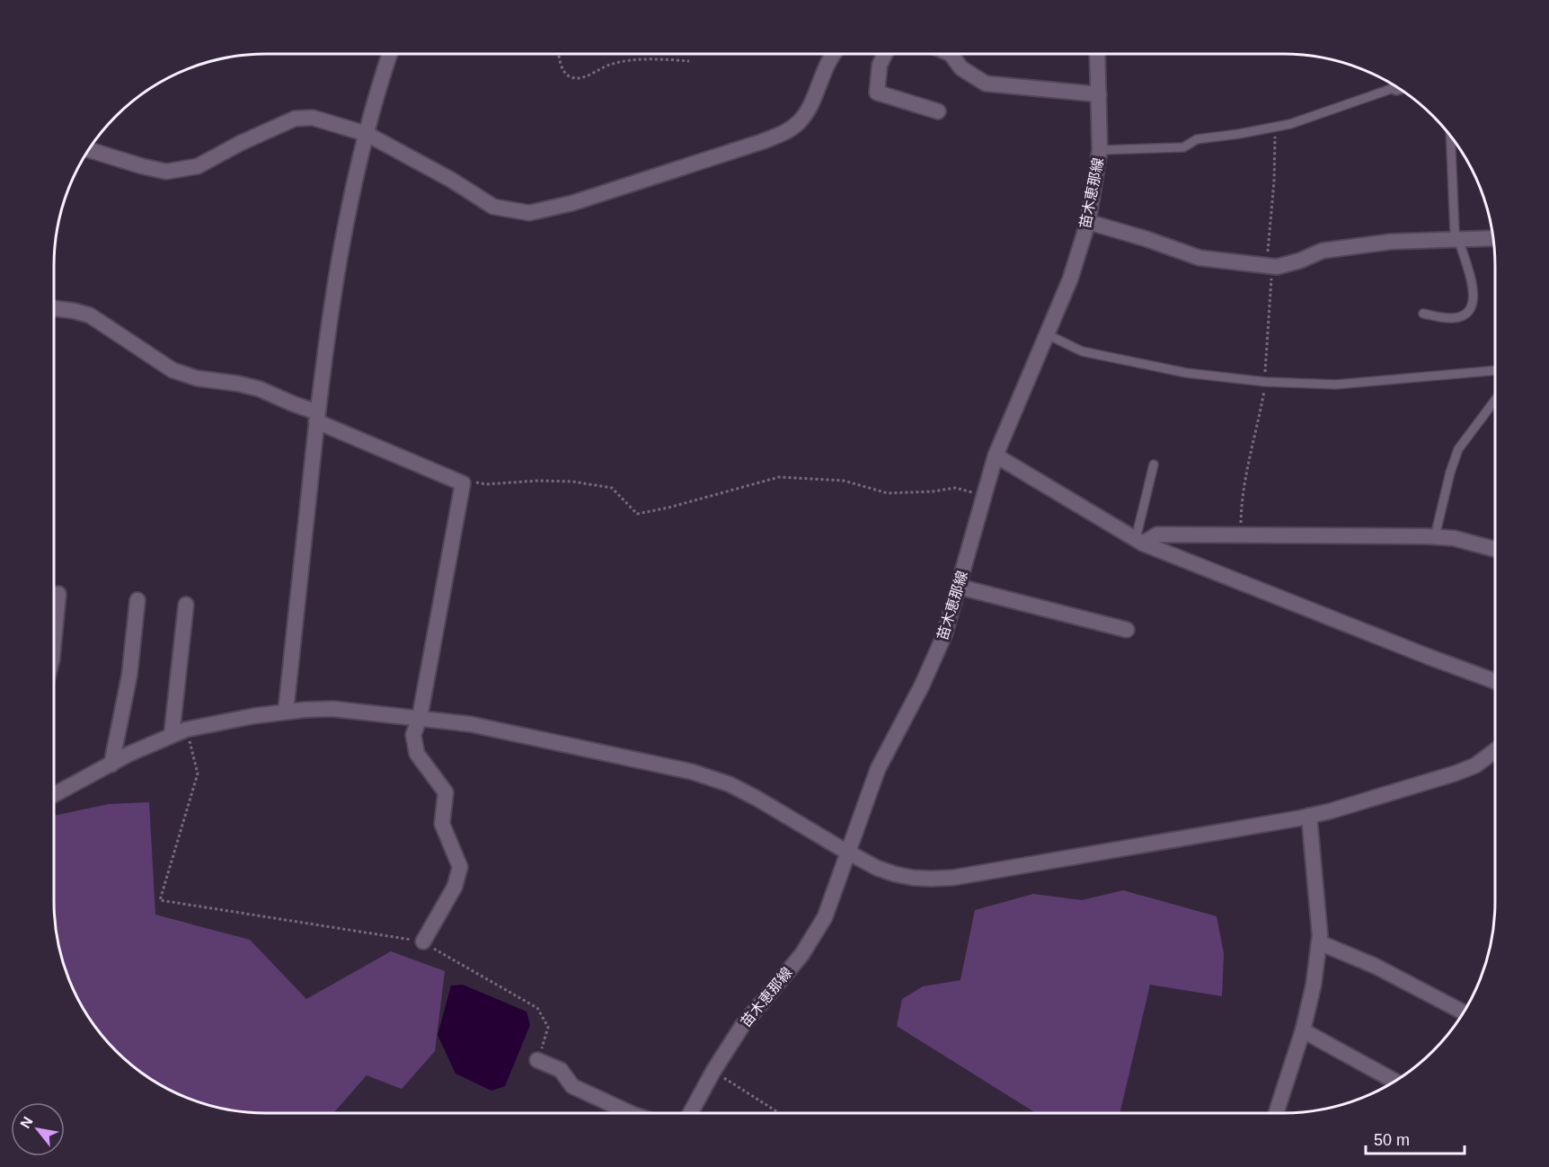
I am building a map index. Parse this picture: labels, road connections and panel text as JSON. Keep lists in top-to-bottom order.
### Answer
{
  "streets": {
    "street": ["苗木恵那線"]
  },
  "scale_bar": "50 m",
  "north": "top left"
}
